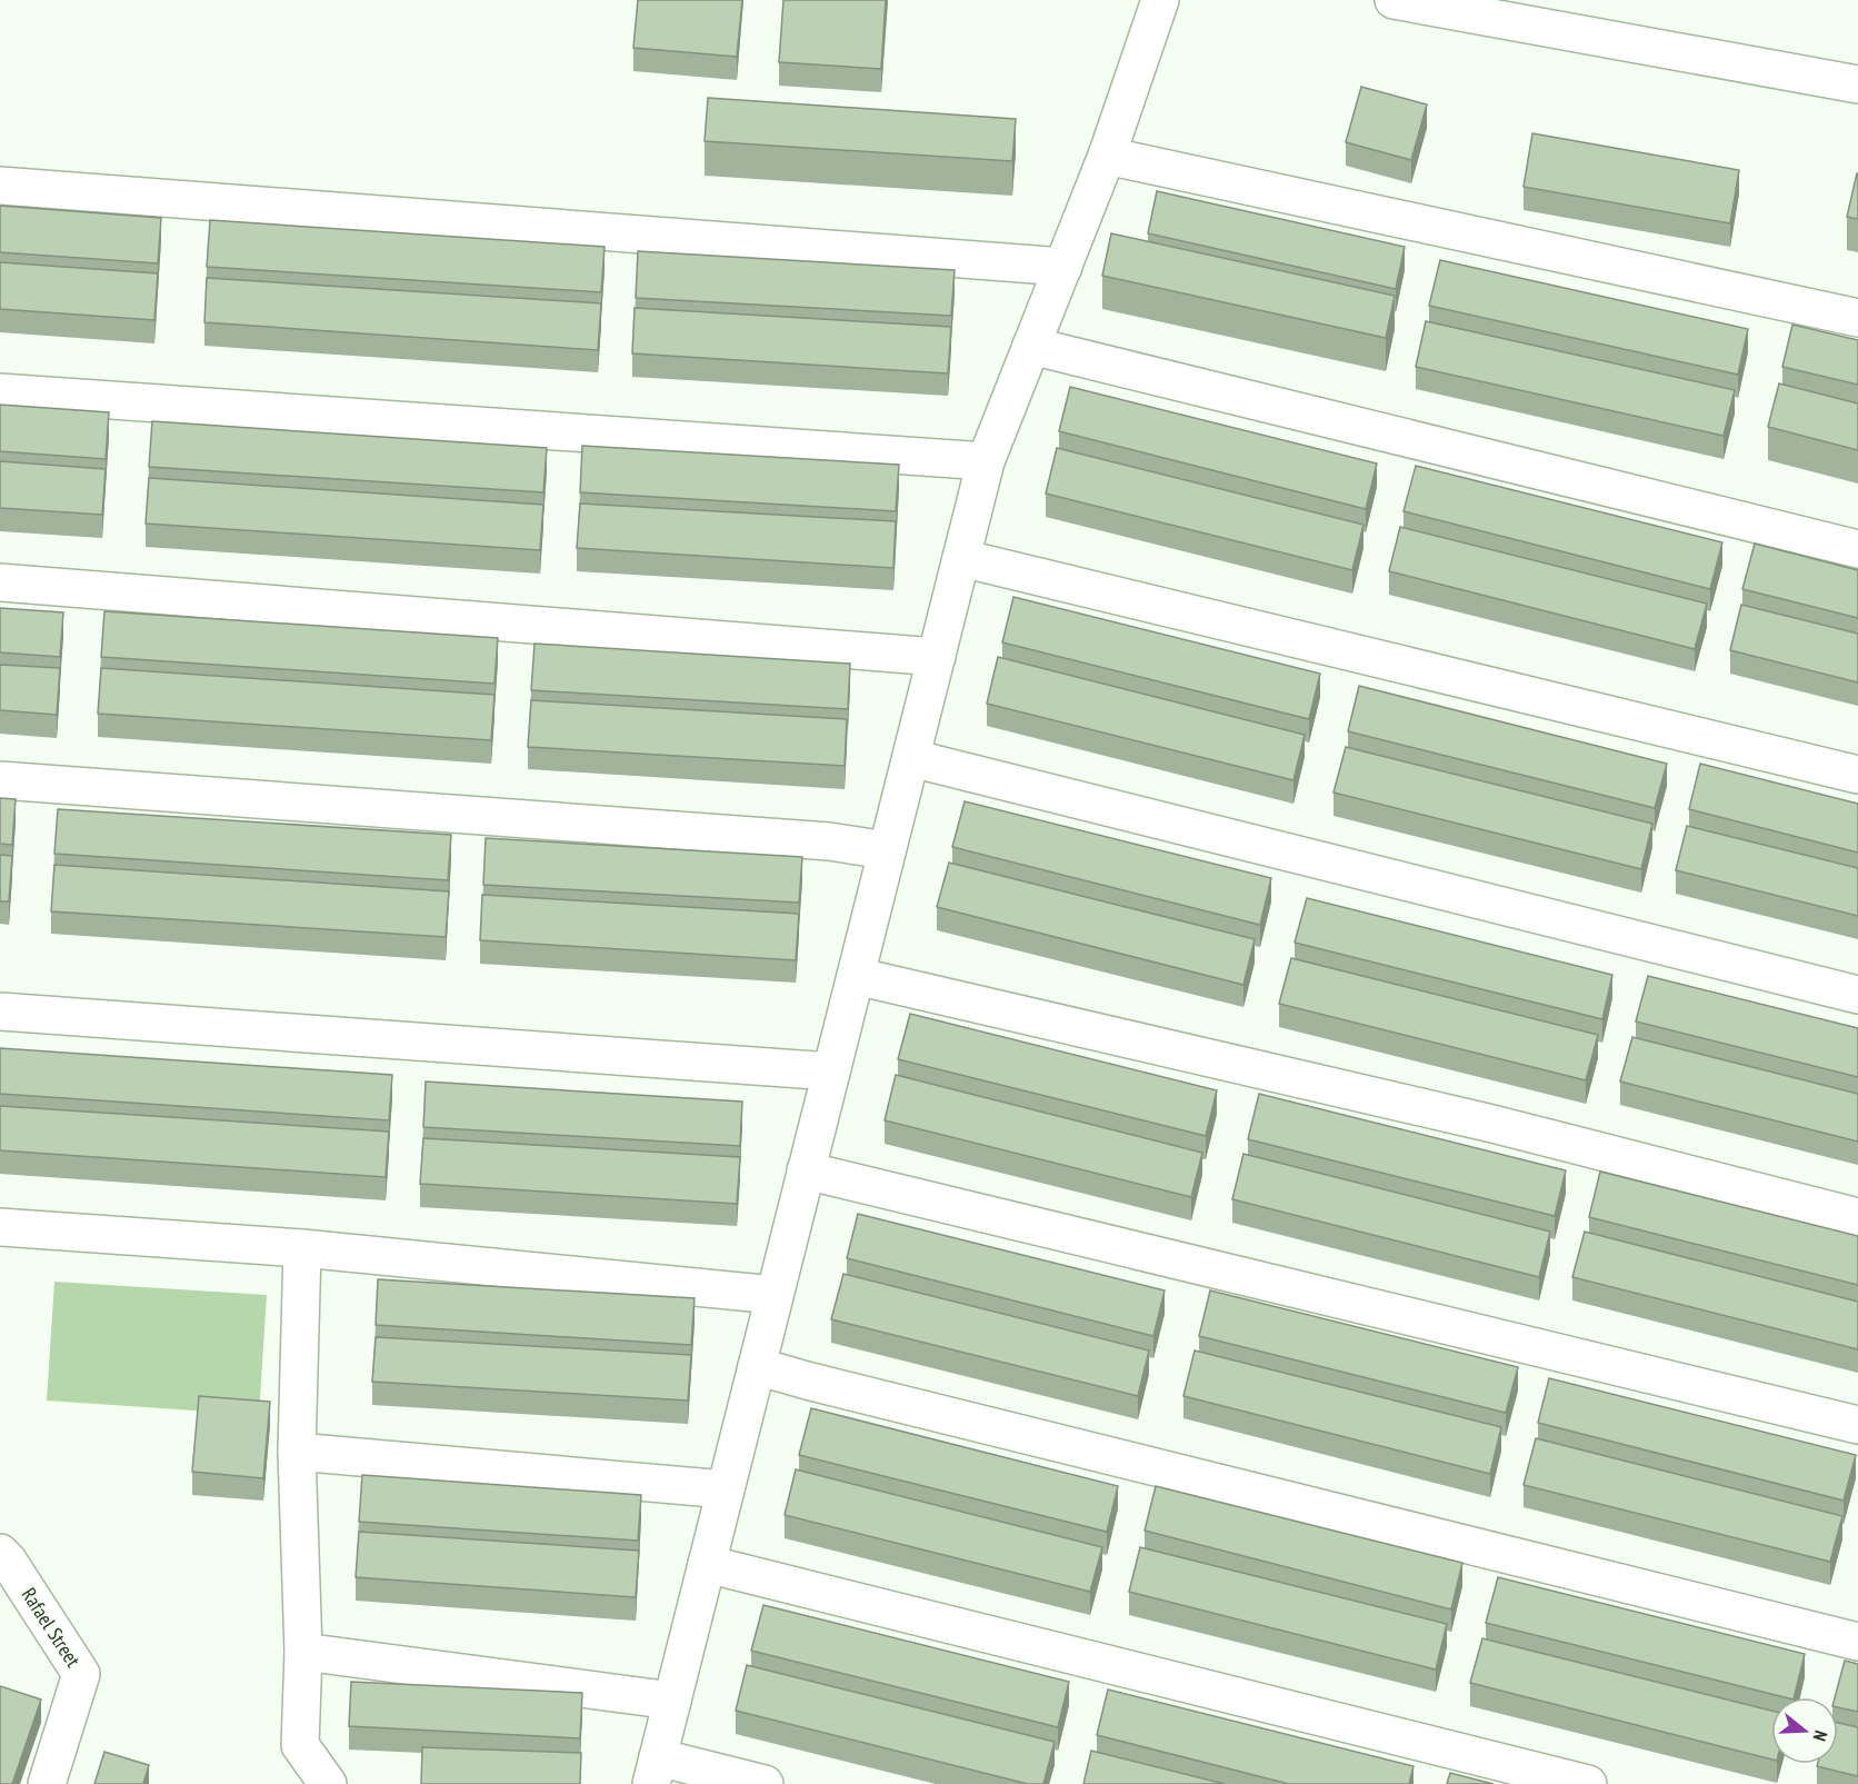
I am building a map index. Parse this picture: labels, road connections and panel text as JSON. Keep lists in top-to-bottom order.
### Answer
{
  "streets": {
    "street": ["Rafael Street"]
  },
  "north": "right"
}
